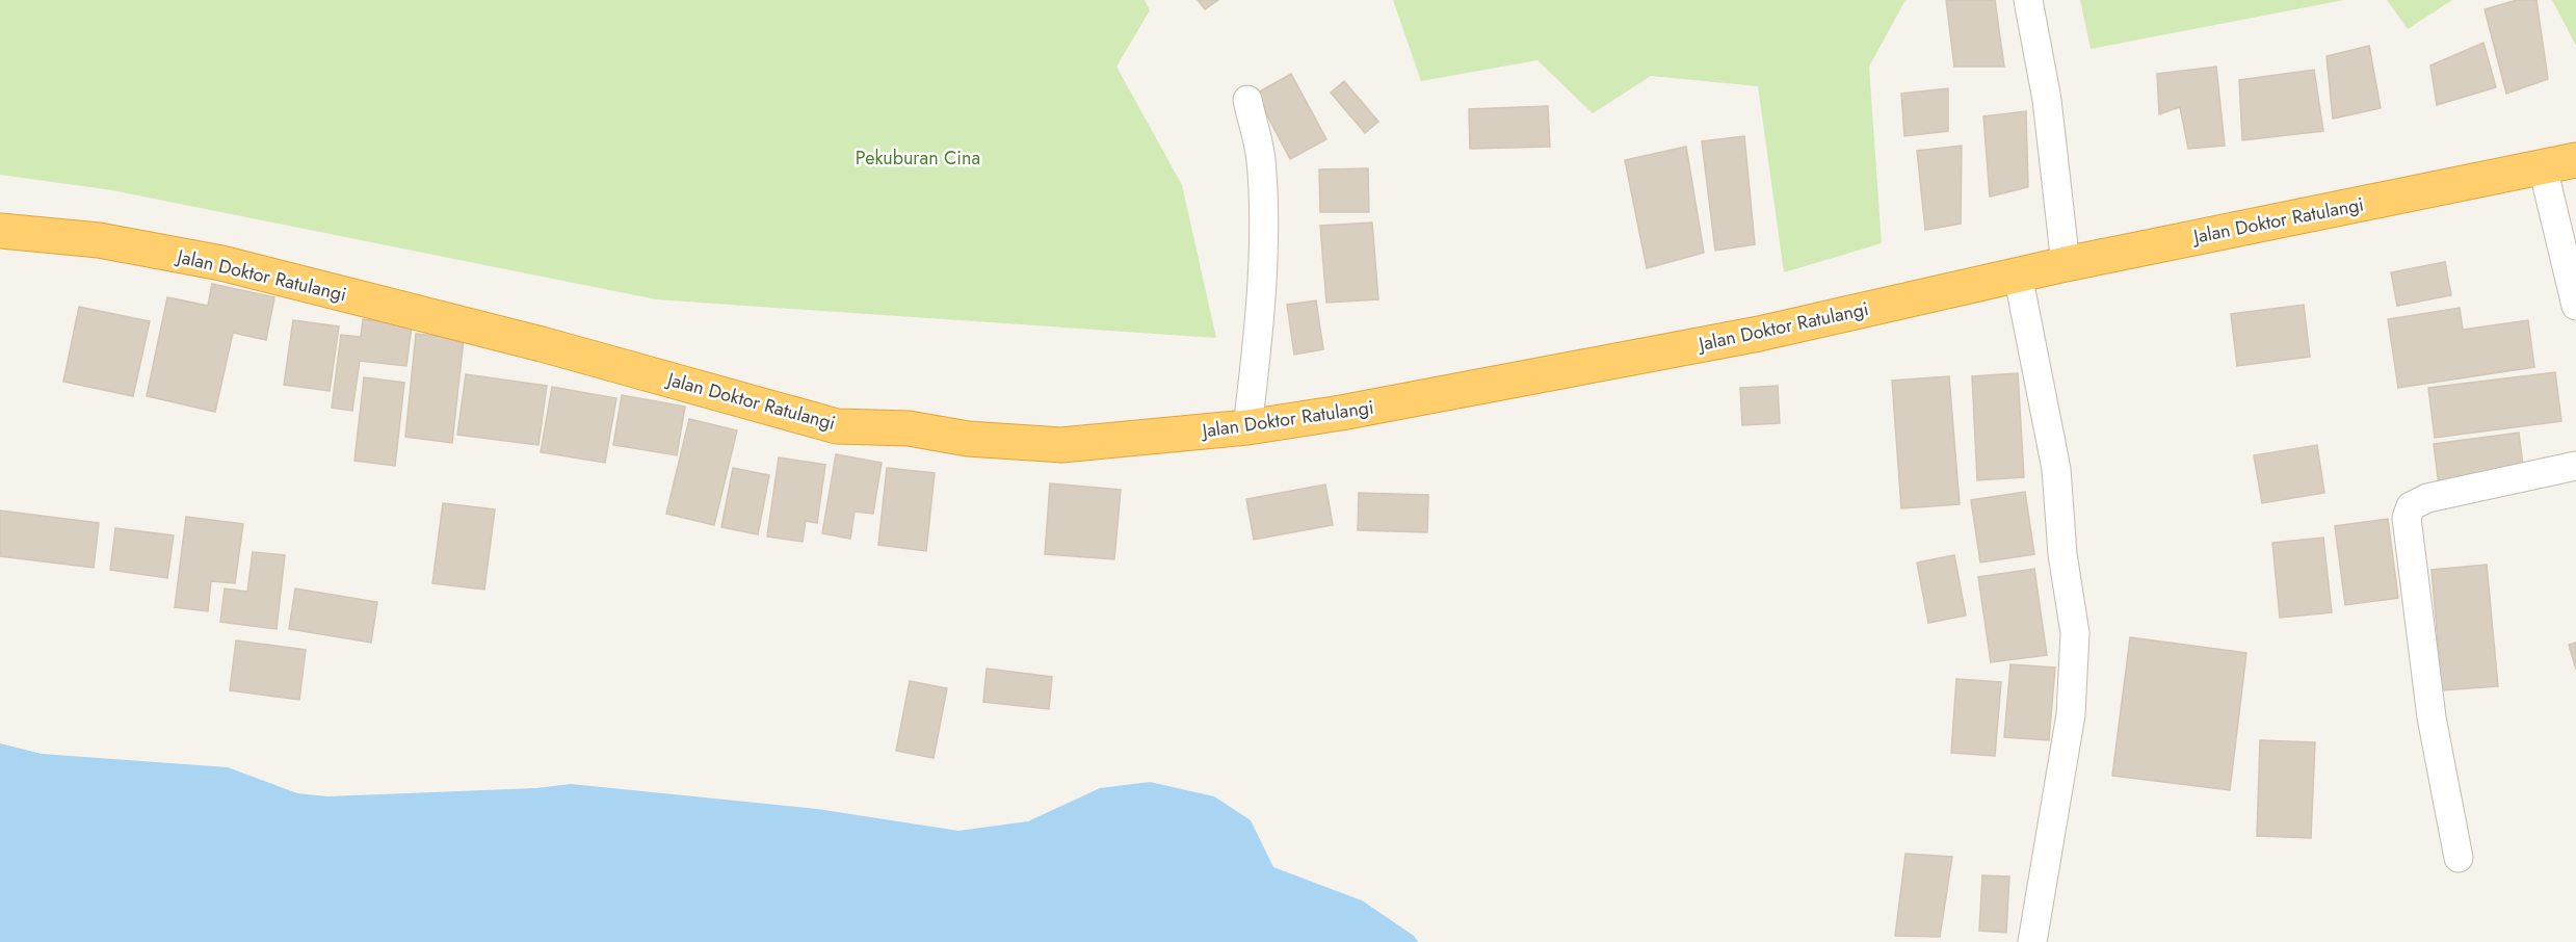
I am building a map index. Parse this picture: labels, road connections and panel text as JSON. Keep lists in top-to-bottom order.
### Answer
{
  "streets": {
    "highway": ["Jalan Doktor Ratulangi"]
  },
  "parks": ["Pekuburan Cina"]
}
